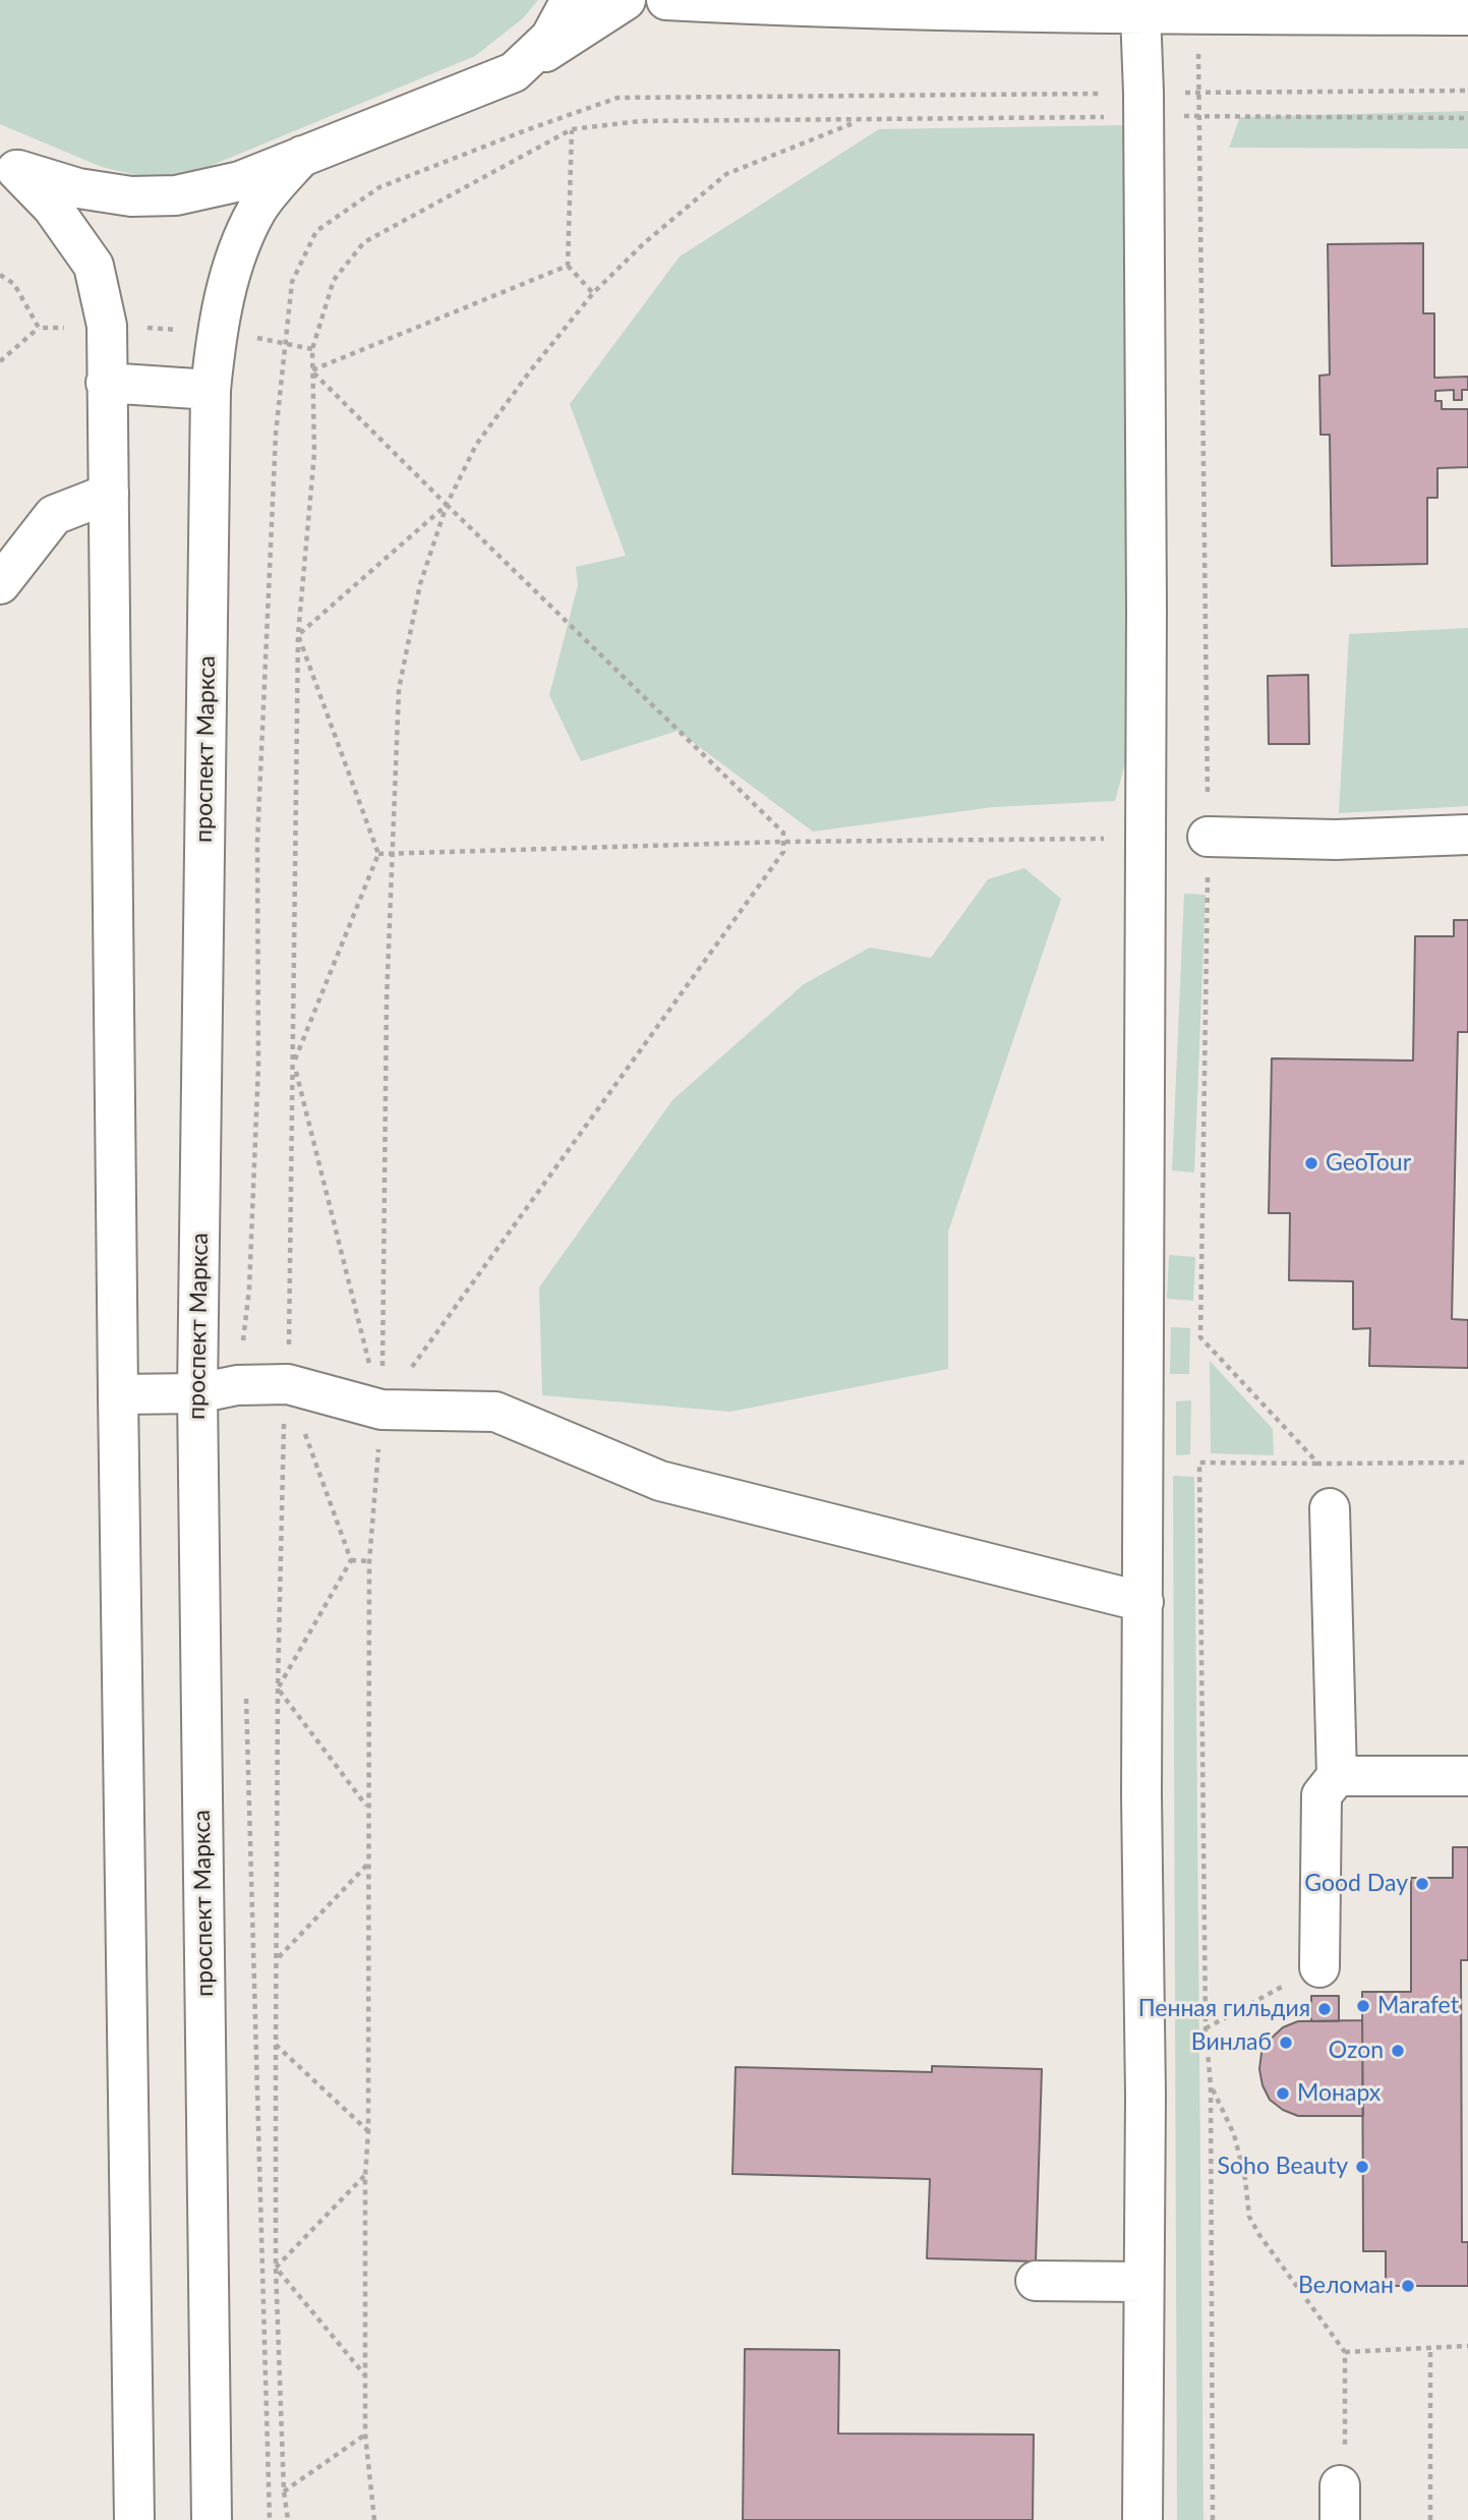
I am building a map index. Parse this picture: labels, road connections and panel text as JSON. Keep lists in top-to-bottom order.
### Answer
{
  "streets": {
    "main road": ["проспект Маркса"]
  },
  "places": [
    "GeoTour",
    "Good Day",
    "Marafet",
    "Пенная гильдия",
    "Винлаб",
    "Ozon",
    "Монарх",
    "Soho Beauty",
    "Веломан"
  ]
}
